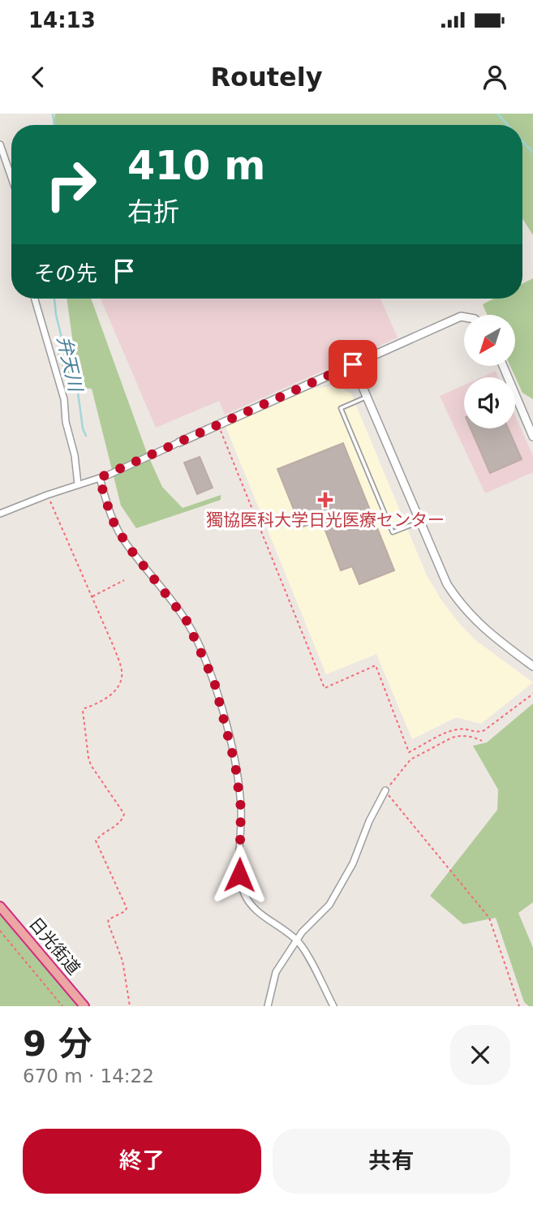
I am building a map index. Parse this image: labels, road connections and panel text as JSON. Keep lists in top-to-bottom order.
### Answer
{
  "streets": {
    "highway": ["日光街道"]
  },
  "water": ["弁天川"],
  "places": {
    "health": ["獨協医科大学日光医療センター"]
  },
  "north": "bottom left",
  "page": {
    "status": "14:13",
    "header": "Routely",
    "turn": ["410 m", "右折"],
    "then": "その先",
    "heading": ["9 分", "670 m · 14:22"],
    "buttons": ["終了", "共有"]
  }
}
